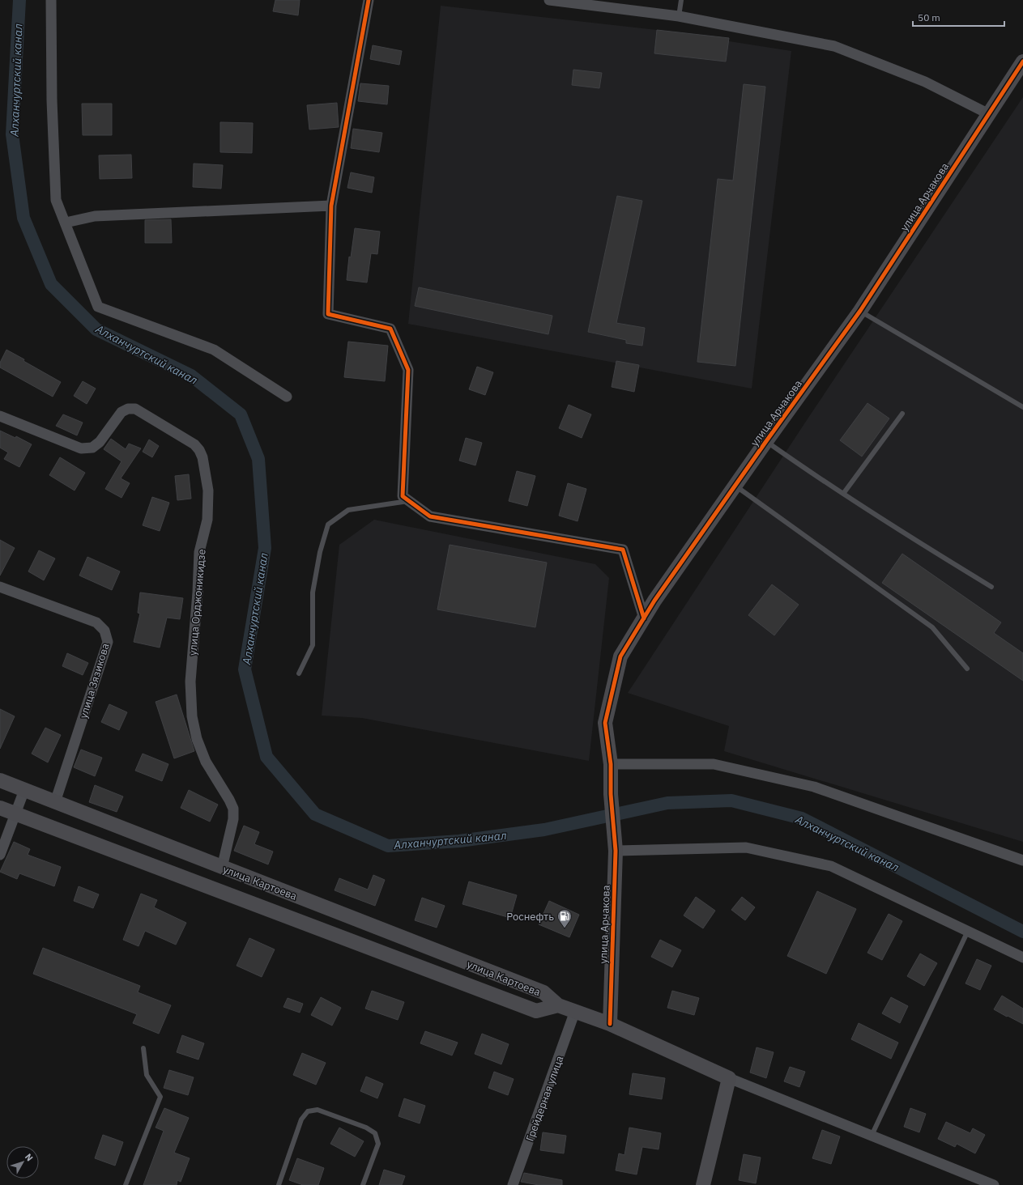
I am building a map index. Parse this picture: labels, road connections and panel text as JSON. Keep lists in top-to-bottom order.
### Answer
{
  "streets": {
    "main road": ["улица Арчакова", "улица Картоева"],
    "street": ["улица Орджоникидзе", "улица Зязикова", "Грейдерная улица"]
  },
  "crossings": [
    ["улица Орджоникидзе", "улица Картоева"],
    ["улица Зязикова", "улица Картоева"]
  ],
  "water": ["Алханчуртский канал"],
  "places": {
    "fuel station": ["Роснефть"]
  },
  "scale_bar": "50 m",
  "north": "top right"
}
